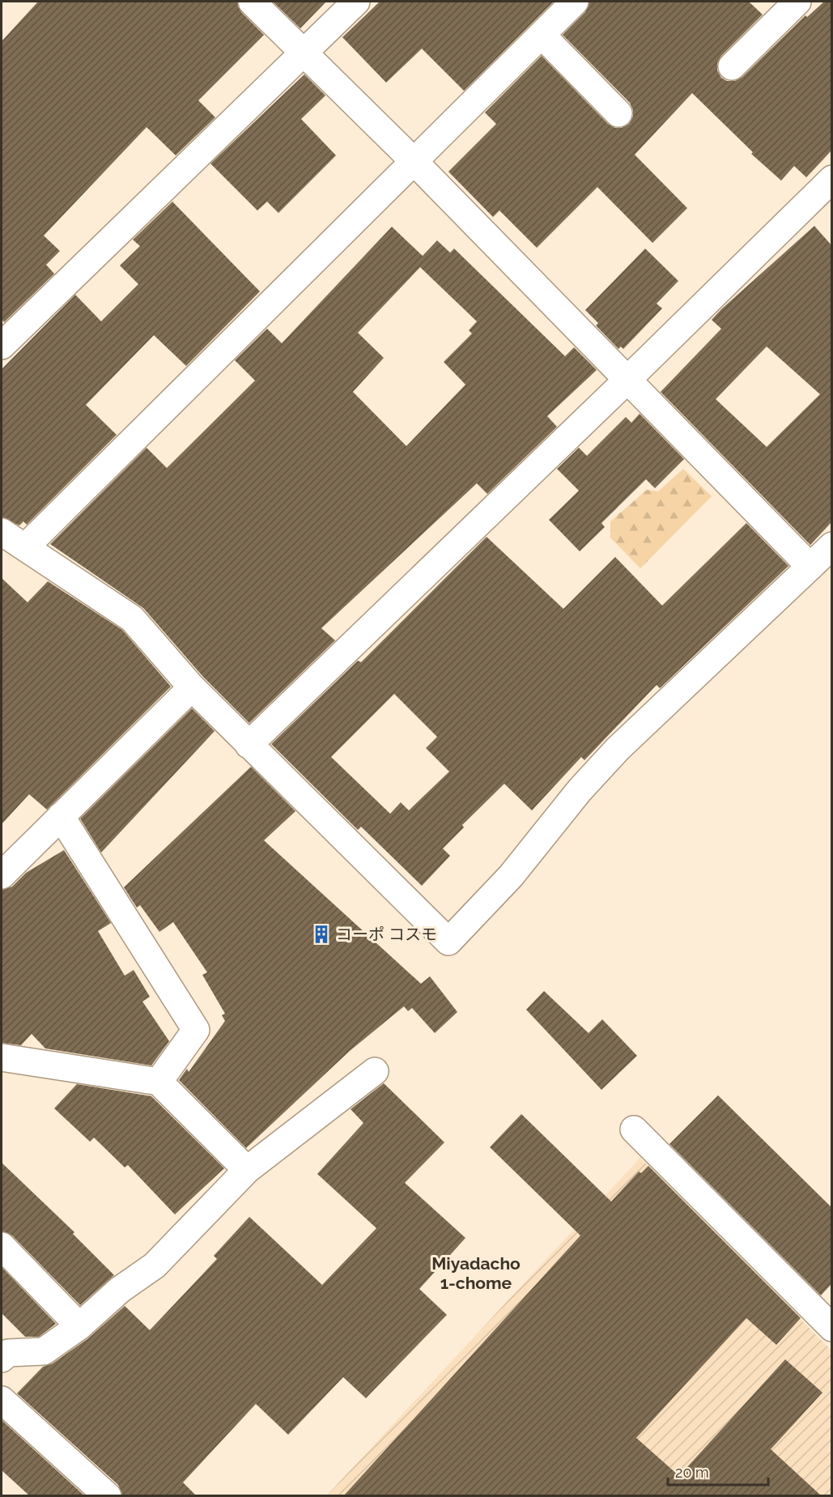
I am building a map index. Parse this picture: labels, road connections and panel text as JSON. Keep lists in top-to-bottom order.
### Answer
{
  "districts": ["Miyadacho 1-chome"],
  "places": {
    "building": ["コーポ コスモ"]
  },
  "scale_bar": "20 m"
}
